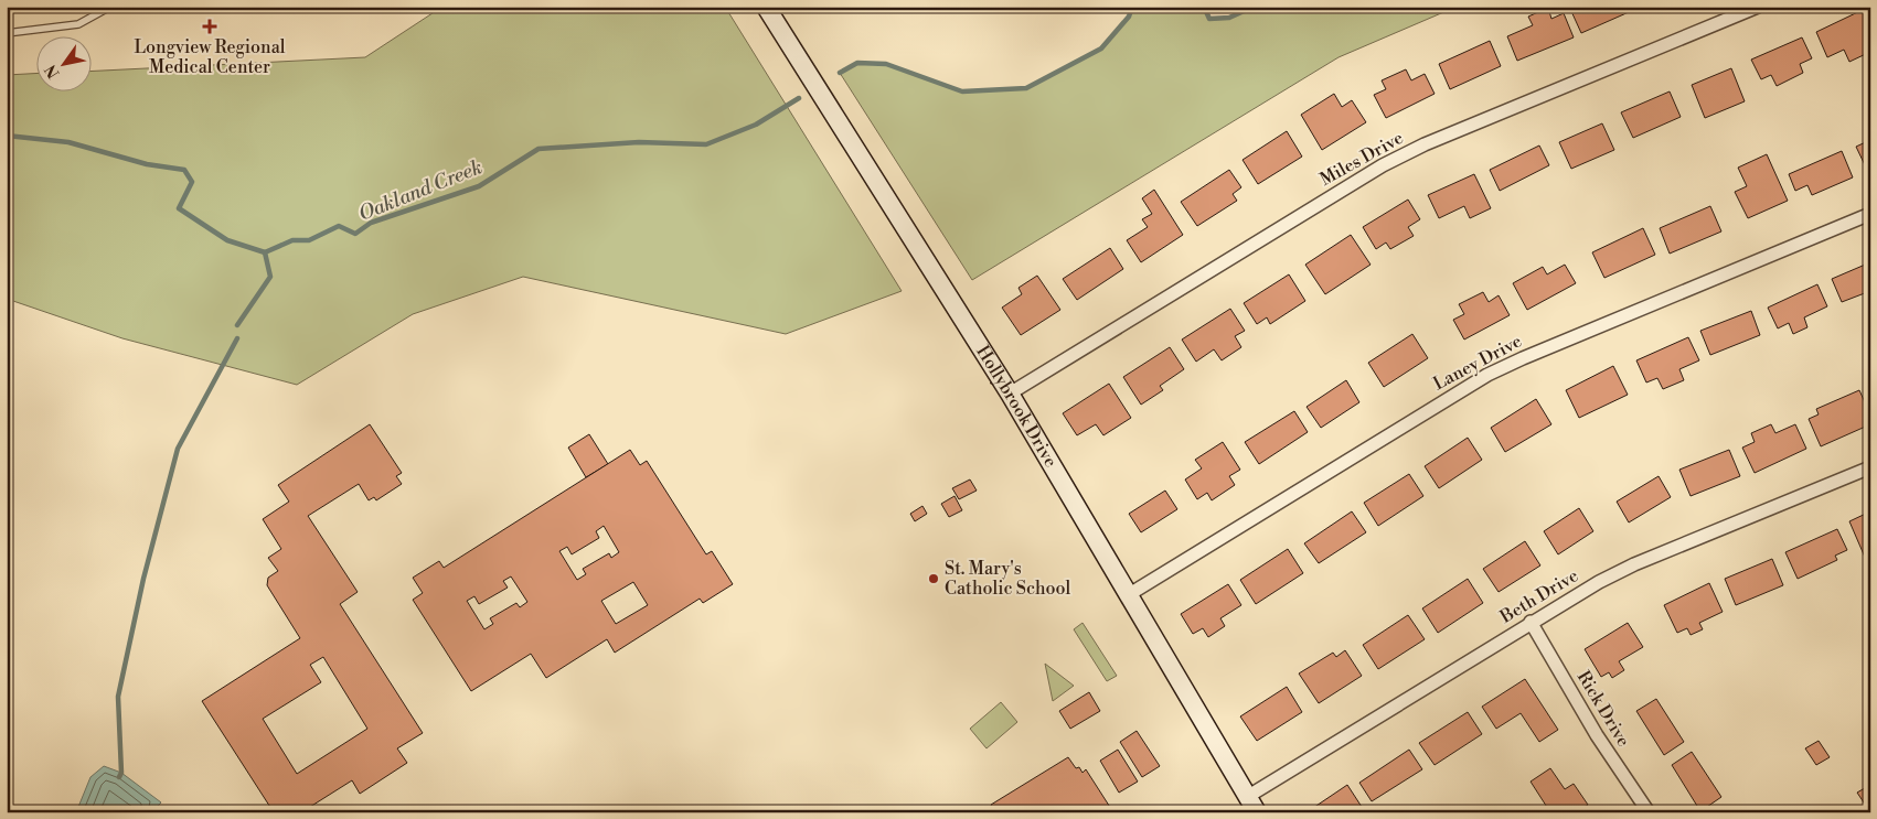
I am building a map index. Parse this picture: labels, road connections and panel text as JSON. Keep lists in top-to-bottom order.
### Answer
{
  "streets": {
    "main road": ["Hollybrook Drive"],
    "street": [
      "Miles Drive",
      "Laney Drive",
      "Beth Drive",
      "Rick Drive"
    ]
  },
  "crossings": [
    ["Miles Drive", "Hollybrook Drive"],
    ["Laney Drive", "Hollybrook Drive"],
    ["Hollybrook Drive", "Beth Drive"],
    ["Beth Drive", "Rick Drive"]
  ],
  "water": ["Oakland Creek"],
  "places": {
    "health": ["Longview Regional Medical Center"],
    "other": ["St. Mary's Catholic School"]
  },
  "north": "bottom left"
}
